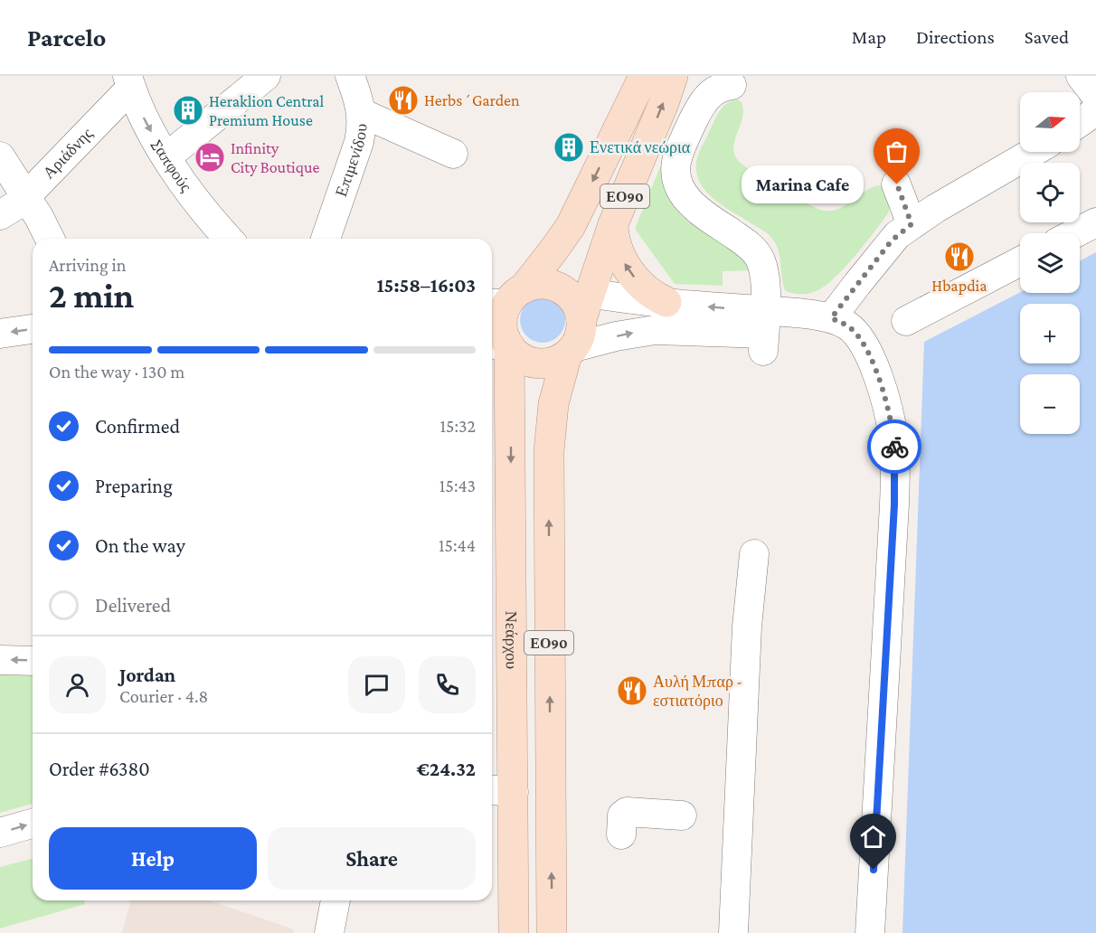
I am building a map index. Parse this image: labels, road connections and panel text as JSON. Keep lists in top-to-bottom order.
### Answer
{
  "streets": {
    "main road": ["ΕΟ90", "Νεάρχου"],
    "street": ["Αριάδνης", "Επιμενίδου", "Σαπφούς"]
  },
  "crossings": [
    ["Αριάδνης", "Σαπφούς"],
    ["ΕΟ90", "Νεάρχου"]
  ],
  "places": {
    "restaurant": ["Herbs´Garden", "Hbapdia", "Αυλή Μπαρ - εστιατόριο"],
    "building": ["Heraklion Central Premium House", "Ενετικά νεώρια"],
    "hotel": ["Infinity City Boutique"],
    "other": ["Marina Cafe"]
  },
  "north": "right",
  "page": {
    "header": "Parcelo",
    "nav": ["Map", "Directions", "Saved"],
    "map_buttons": ["+", "−"],
    "bubble": "Marina Cafe",
    "heading": ["2 min", "Arriving in", "15:58–16:03"],
    "panel": [
      "Jordan",
      "Courier · 4.8",
      "Order #6380",
      "€24.32"
    ],
    "bar": "On the way · 130 m",
    "list": [
      ["Confirmed", "15:32"],
      ["Preparing", "15:43"],
      ["On the way", "15:44"],
      "Delivered"
    ],
    "buttons": ["Help", "Share"]
  }
}
